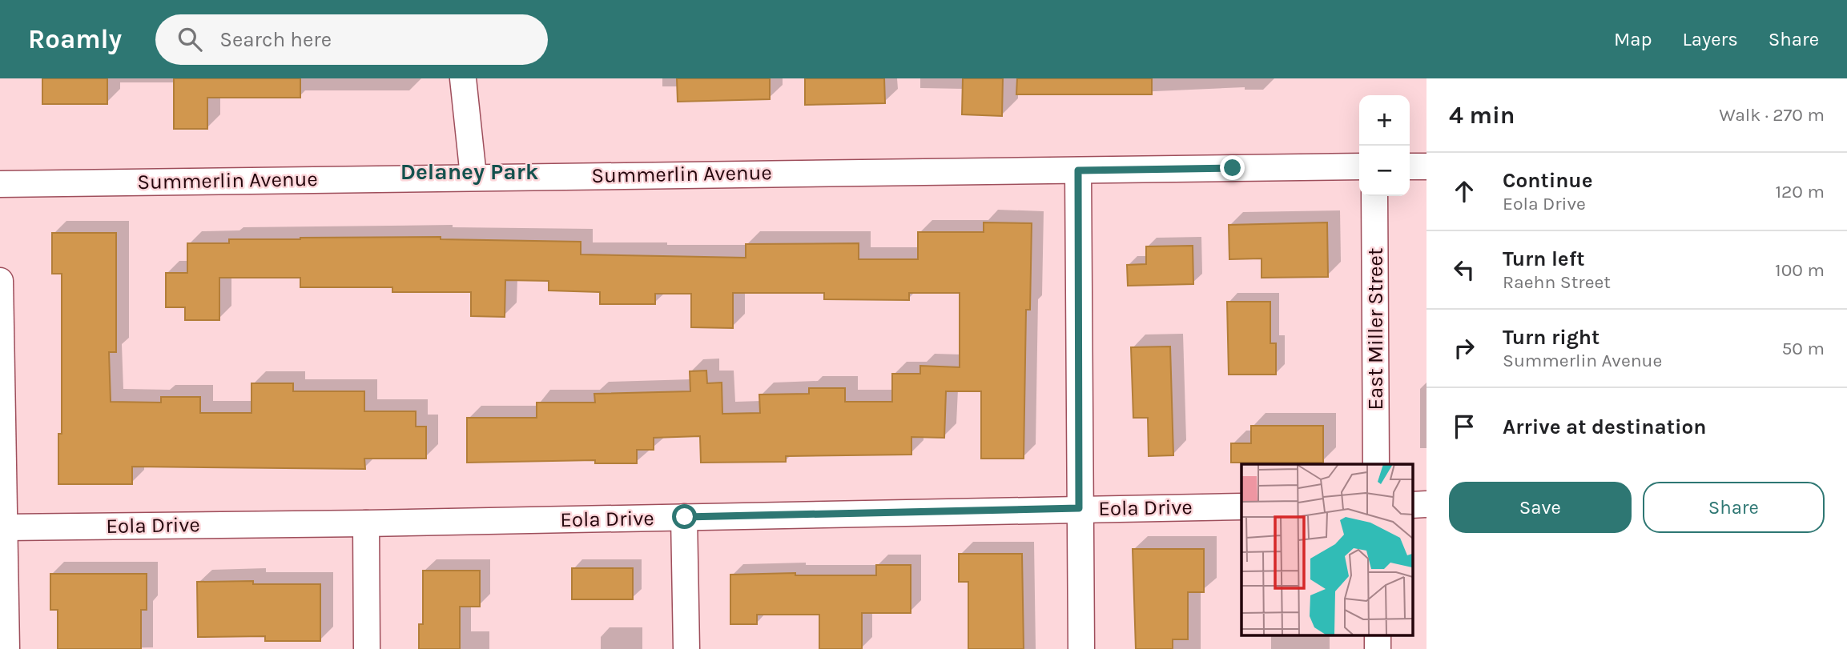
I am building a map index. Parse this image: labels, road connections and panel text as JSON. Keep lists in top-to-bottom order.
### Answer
{
  "streets": {
    "street": ["Summerlin Avenue", "East Miller Street", "Eola Drive"]
  },
  "districts": ["Delaney Park"],
  "page": {
    "header": "Roamly",
    "search": "Search here",
    "nav": ["Map", "Layers", "Share"],
    "heading": ["4 min", "Walk · 270 m"],
    "map_buttons": ["+", "−"],
    "list": [
      ["Continue", "Eola Drive", "120 m"],
      ["Turn left", "Raehn Street", "100 m"],
      ["Turn right", "Summerlin Avenue", "50 m"],
      "Arrive at destination"
    ],
    "buttons": ["Save", "Share"]
  }
}
